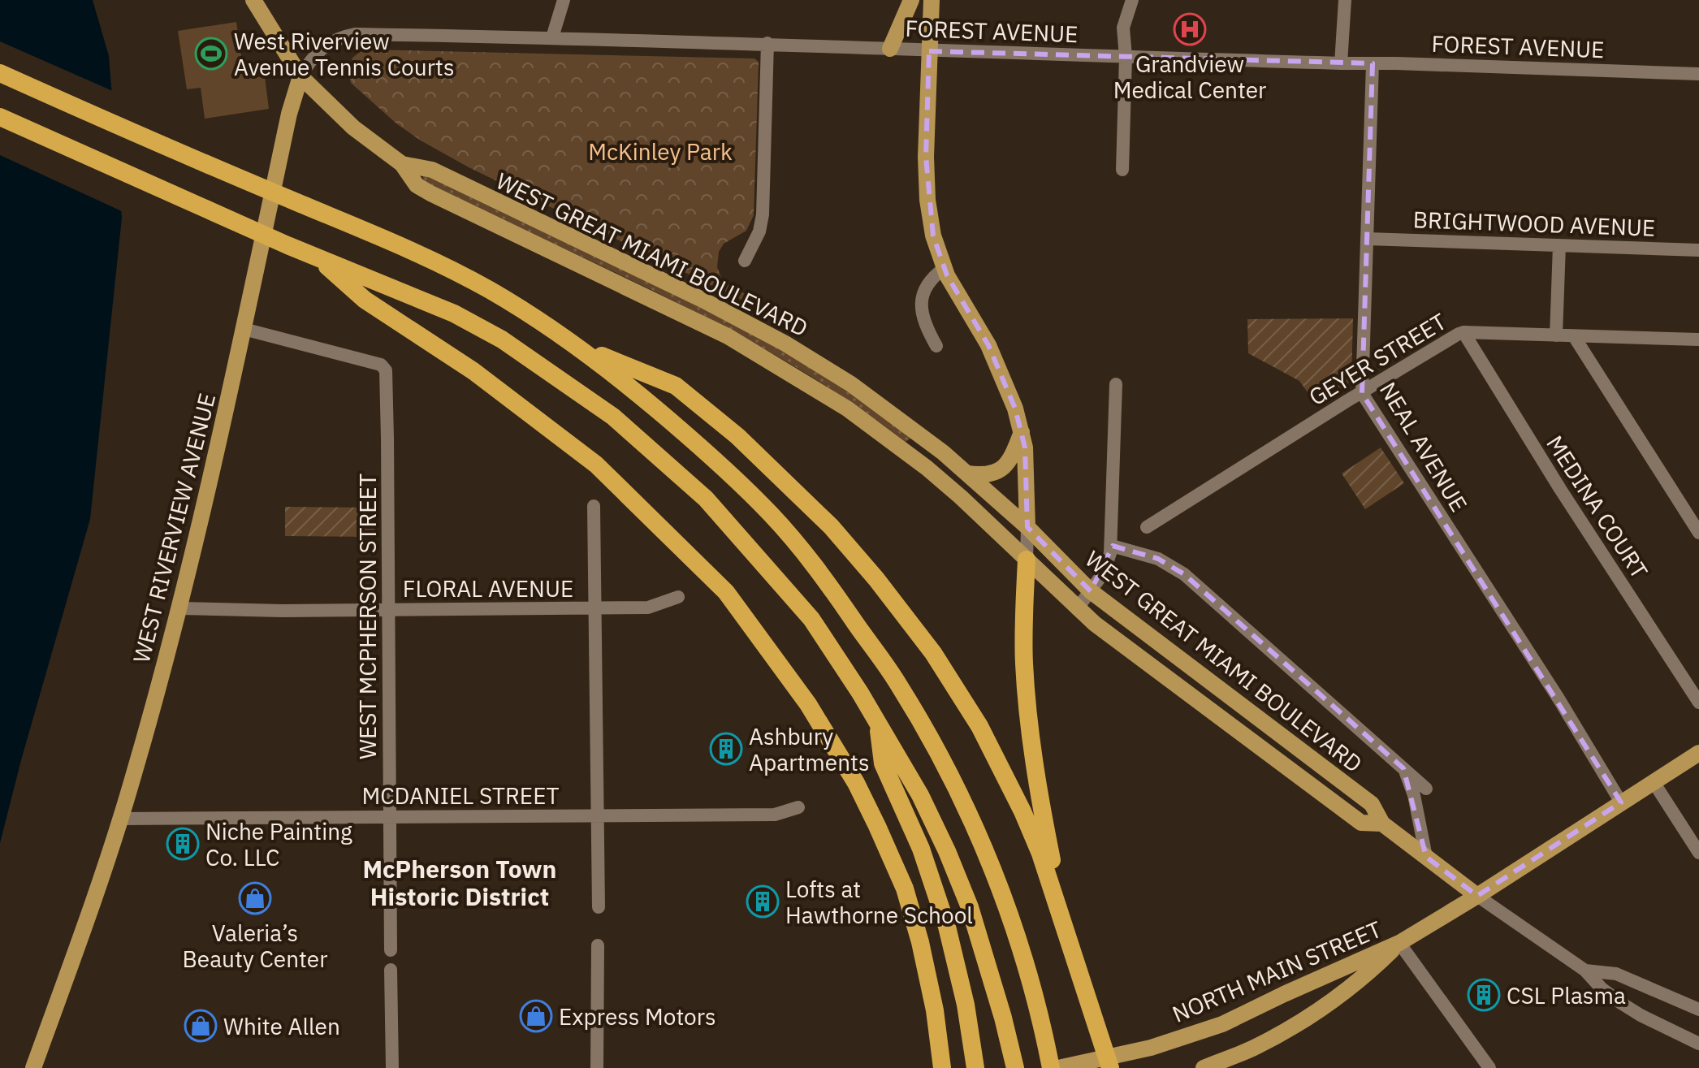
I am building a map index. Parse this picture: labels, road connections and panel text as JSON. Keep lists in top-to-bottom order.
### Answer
{
  "streets": {
    "main road": ["WEST GREAT MIAMI BOULEVARD", "WEST RIVERVIEW AVENUE", "NORTH MAIN STREET"],
    "street": [
      "FOREST AVENUE",
      "BRIGHTWOOD AVENUE",
      "GEYER STREET",
      "NEAL AVENUE",
      "MEDINA COURT",
      "FLORAL AVENUE",
      "WEST MCPHERSON STREET",
      "MCDANIEL STREET"
    ]
  },
  "crossings": [
    ["FOREST AVENUE", "WEST GREAT MIAMI BOULEVARD"],
    ["FOREST AVENUE", "NEAL AVENUE"],
    ["FOREST AVENUE", "WEST RIVERVIEW AVENUE"],
    ["BRIGHTWOOD AVENUE", "NEAL AVENUE"],
    ["WEST GREAT MIAMI BOULEVARD", "WEST RIVERVIEW AVENUE"],
    ["WEST GREAT MIAMI BOULEVARD", "NORTH MAIN STREET"],
    ["GEYER STREET", "NEAL AVENUE"],
    ["GEYER STREET", "MEDINA COURT"],
    ["NEAL AVENUE", "NORTH MAIN STREET"],
    ["WEST RIVERVIEW AVENUE", "FLORAL AVENUE"],
    ["WEST RIVERVIEW AVENUE", "WEST MCPHERSON STREET"],
    ["WEST RIVERVIEW AVENUE", "MCDANIEL STREET"],
    ["FLORAL AVENUE", "WEST MCPHERSON STREET"],
    ["WEST MCPHERSON STREET", "MCDANIEL STREET"]
  ],
  "districts": ["McPherson Town Historic District"],
  "parks": ["McKinley Park"],
  "places": {
    "hospital": ["Grandview Medical Center"],
    "sports": ["West Riverview Avenue Tennis Courts"],
    "building": [
      "Ashbury Apartments",
      "Niche Painting Co. LLC",
      "Lofts at Hawthorne School",
      "CSL Plasma"
    ],
    "shop": ["Valeria’s Beauty Center", "Express Motors", "White Allen"]
  }
}
